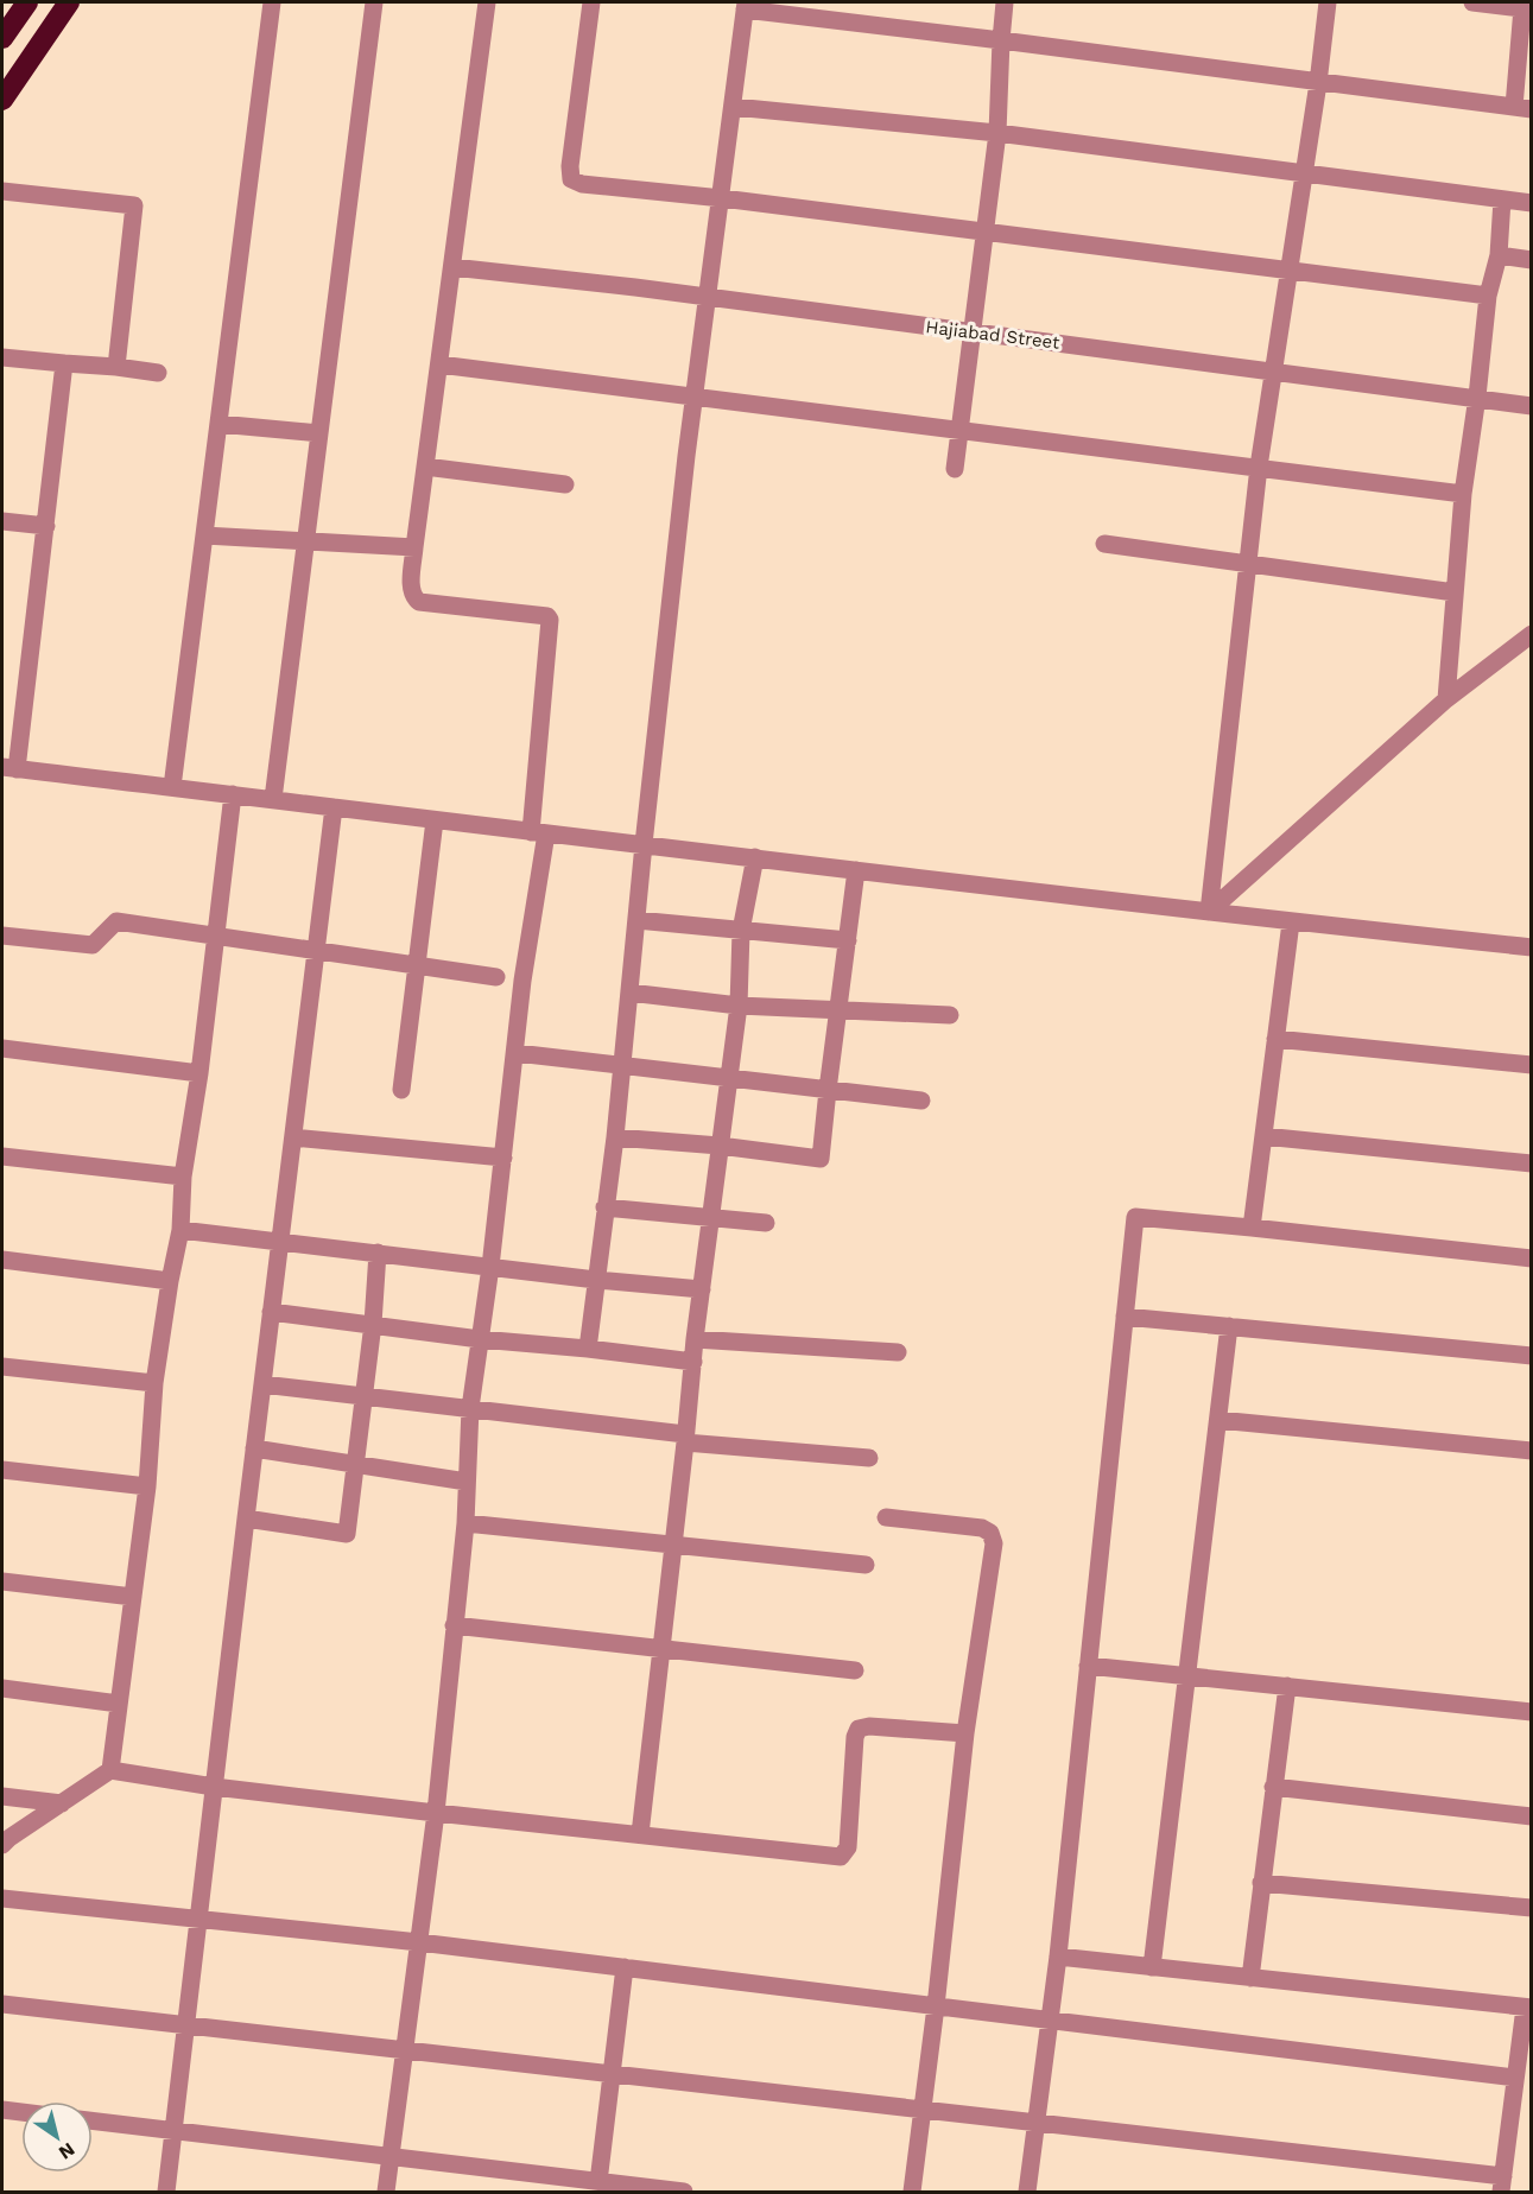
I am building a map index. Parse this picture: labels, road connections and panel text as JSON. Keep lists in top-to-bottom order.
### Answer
{
  "streets": {
    "street": ["Hajiabad Street"]
  },
  "north": "bottom right"
}
